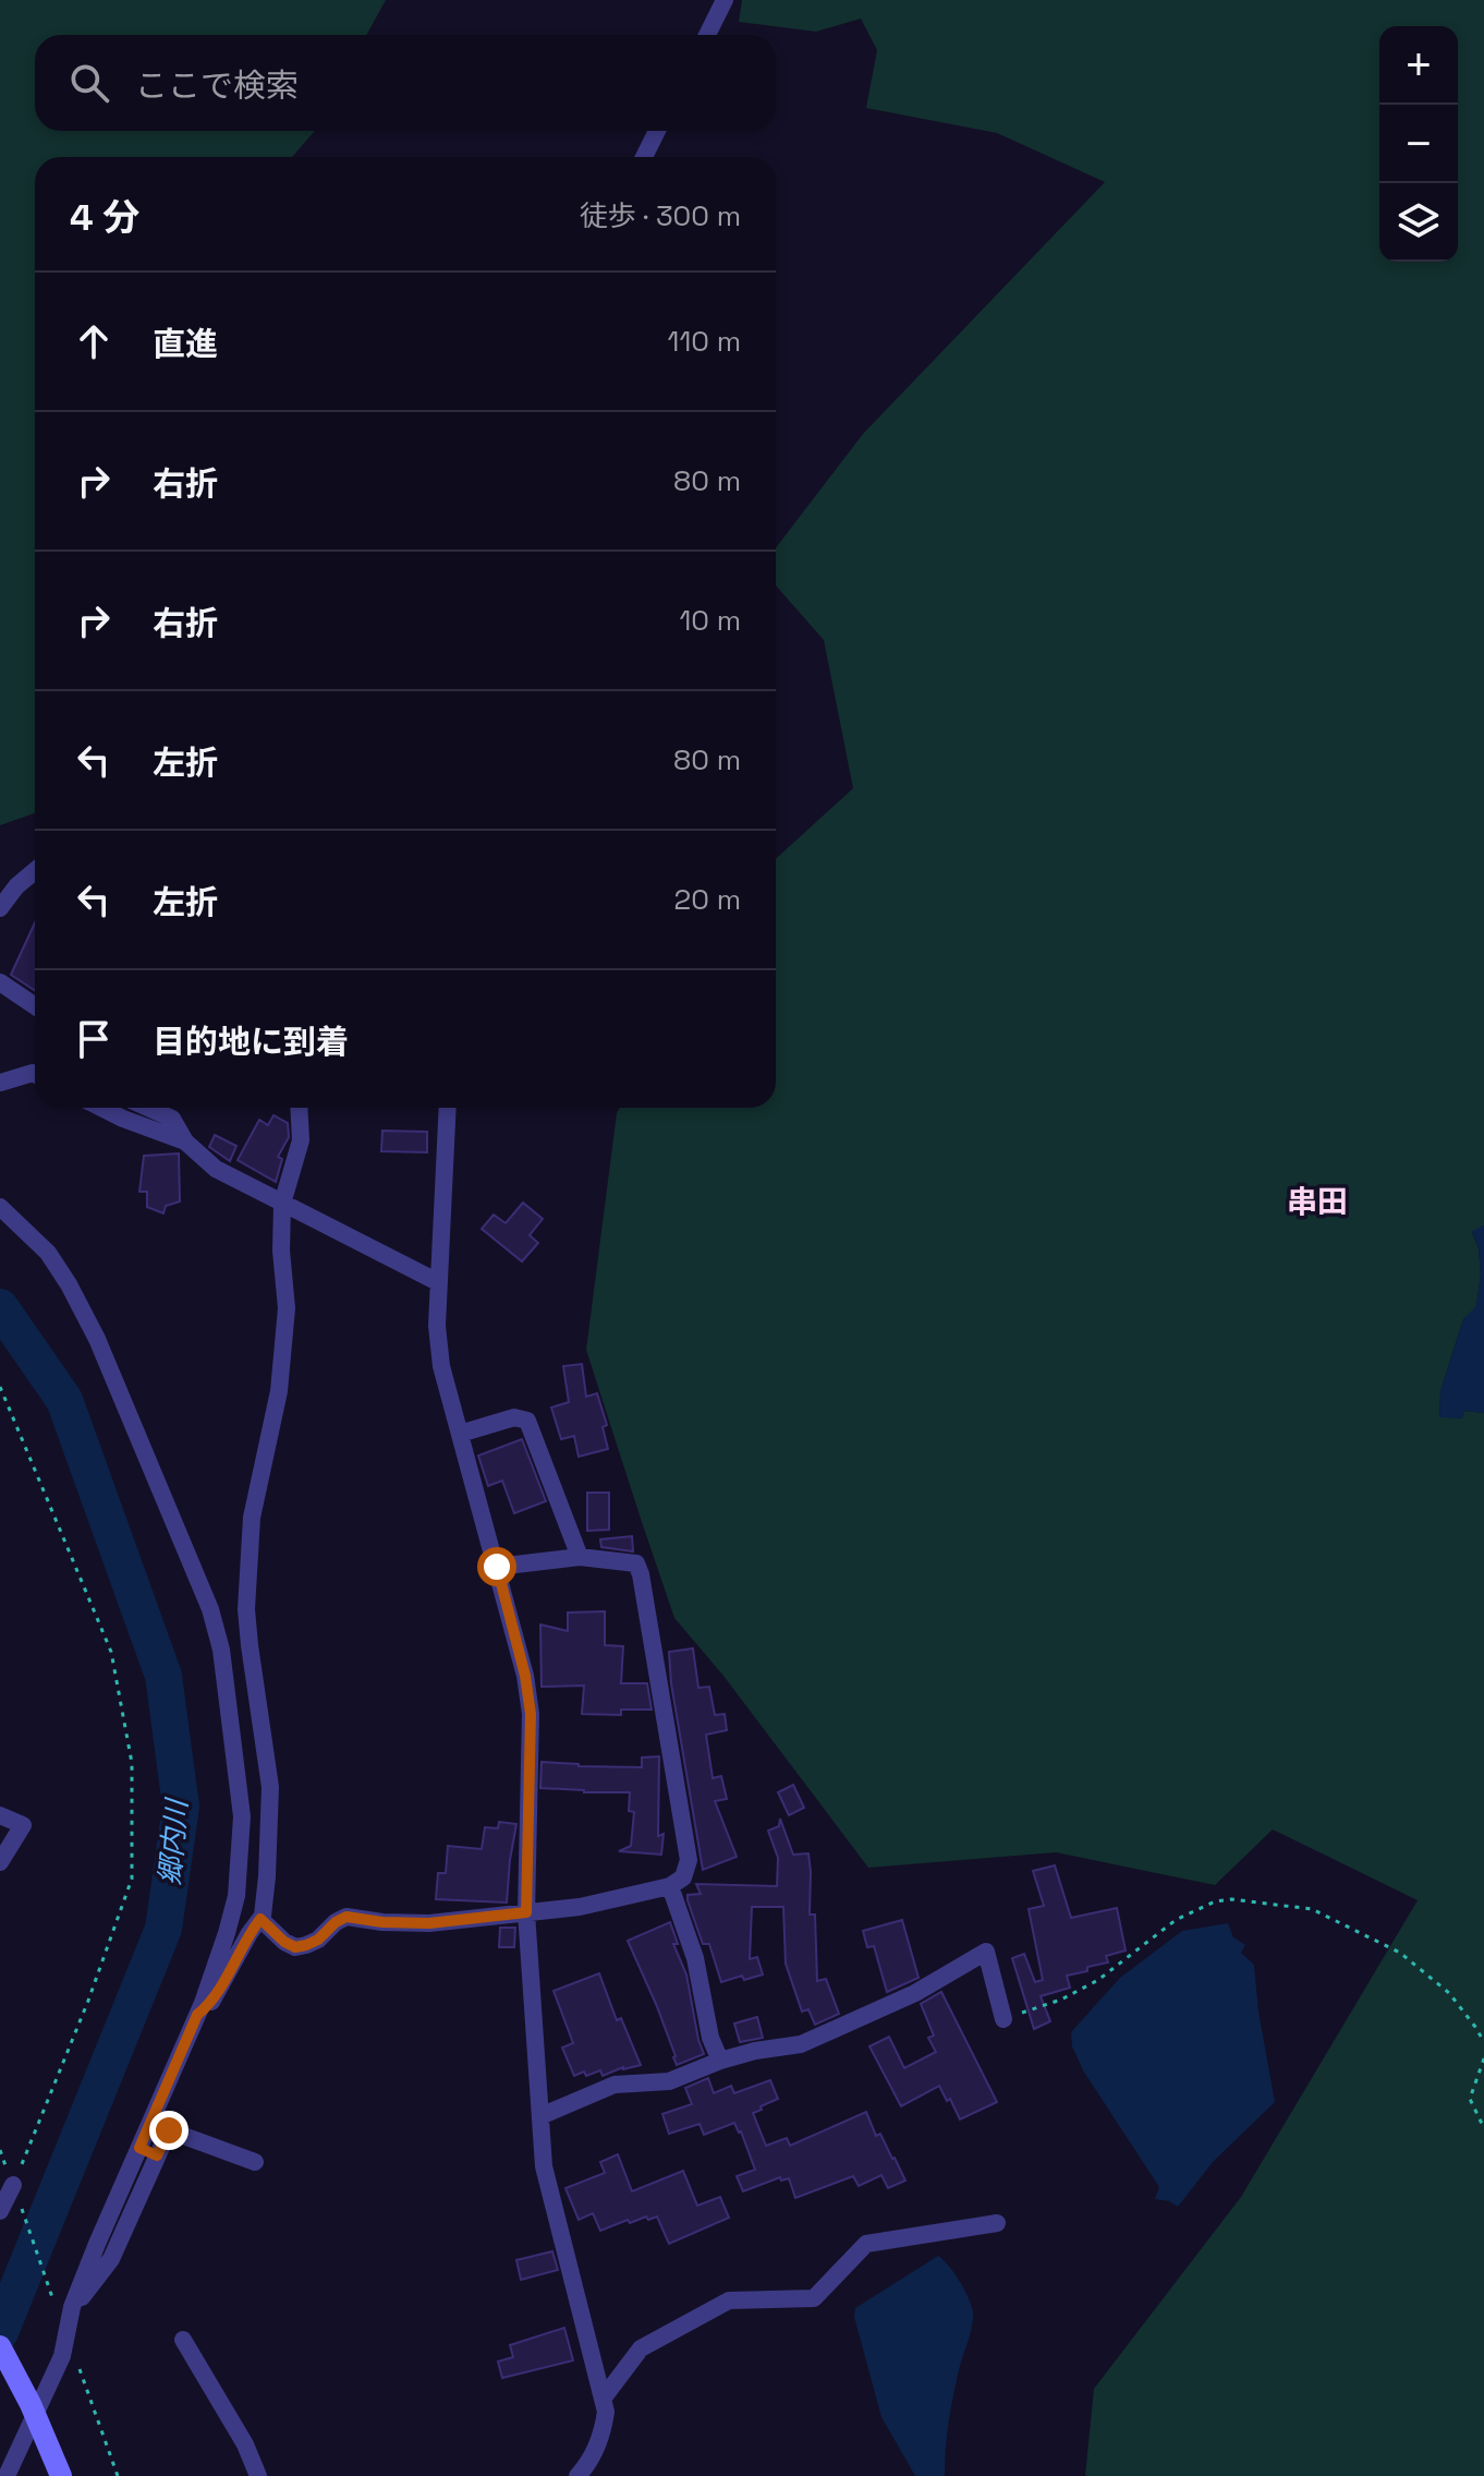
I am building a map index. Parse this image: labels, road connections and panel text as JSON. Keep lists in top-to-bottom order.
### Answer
{
  "districts": ["串田"],
  "water": ["郷内川"],
  "page": {
    "map_buttons": ["+", "−"],
    "search": "ここで検索",
    "heading": ["4 分", "徒歩 · 300 m"],
    "list": [
      ["直進", "110 m"],
      ["右折", "80 m"],
      ["右折", "10 m"],
      ["左折", "80 m"],
      ["左折", "20 m"],
      "目的地に到着"
    ]
  }
}
